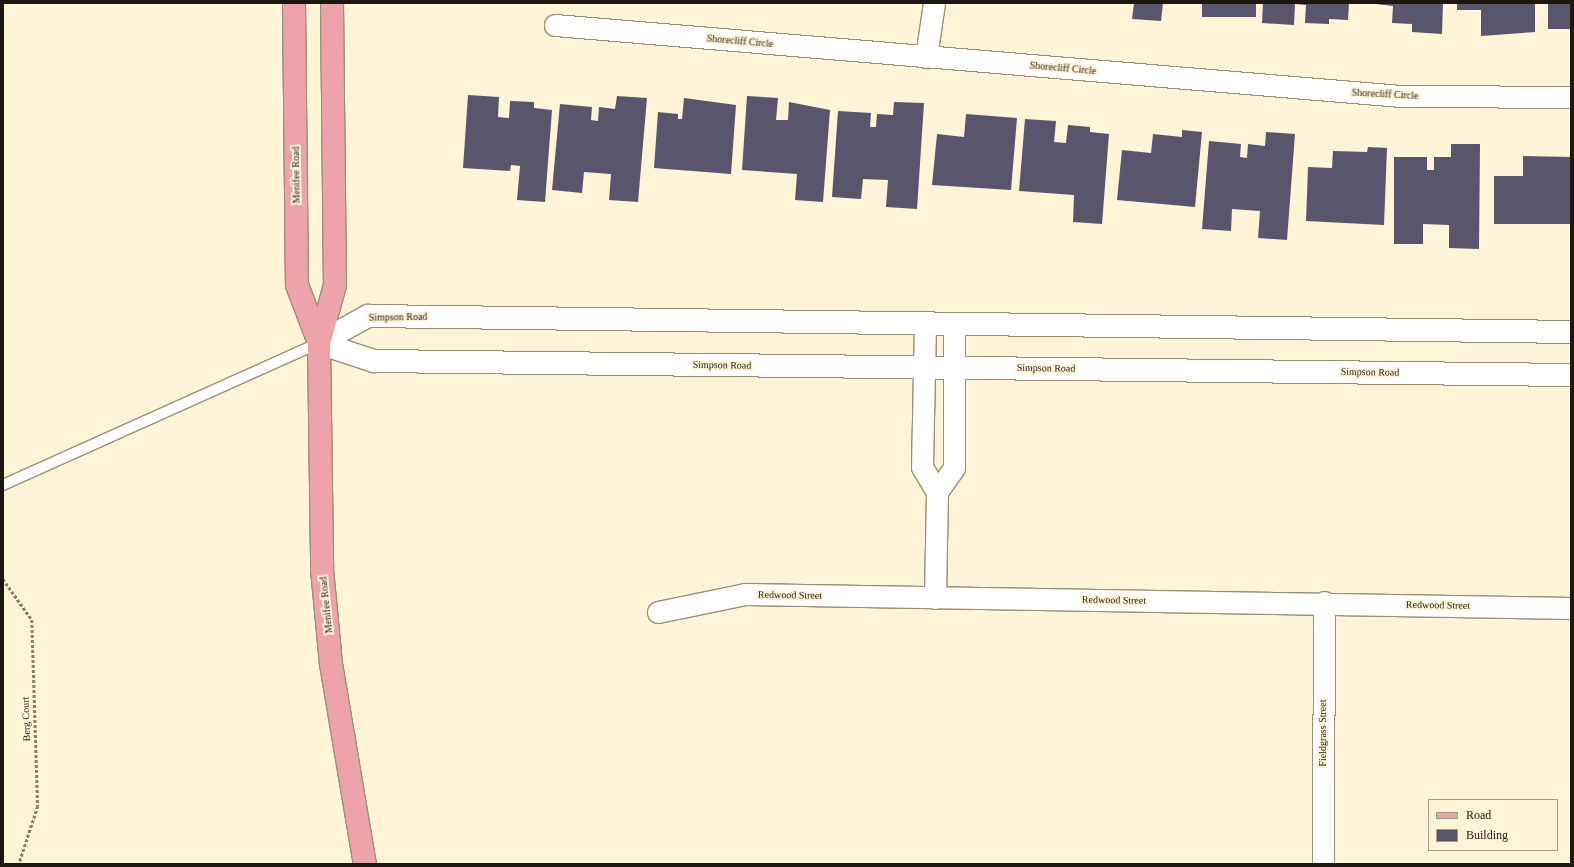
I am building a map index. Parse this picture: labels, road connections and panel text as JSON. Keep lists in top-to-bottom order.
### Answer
{
  "streets": {
    "main road": ["Menifee Road", "Simpson Road"],
    "street": ["Shorecliff Circle", "Redwood Street", "Fieldgrass Street"],
    "path": ["Berg Court"]
  },
  "crossings": [
    ["Menifee Road", "Simpson Road"],
    ["Redwood Street", "Fieldgrass Street"]
  ],
  "legend": ["Road", "Building"]
}
